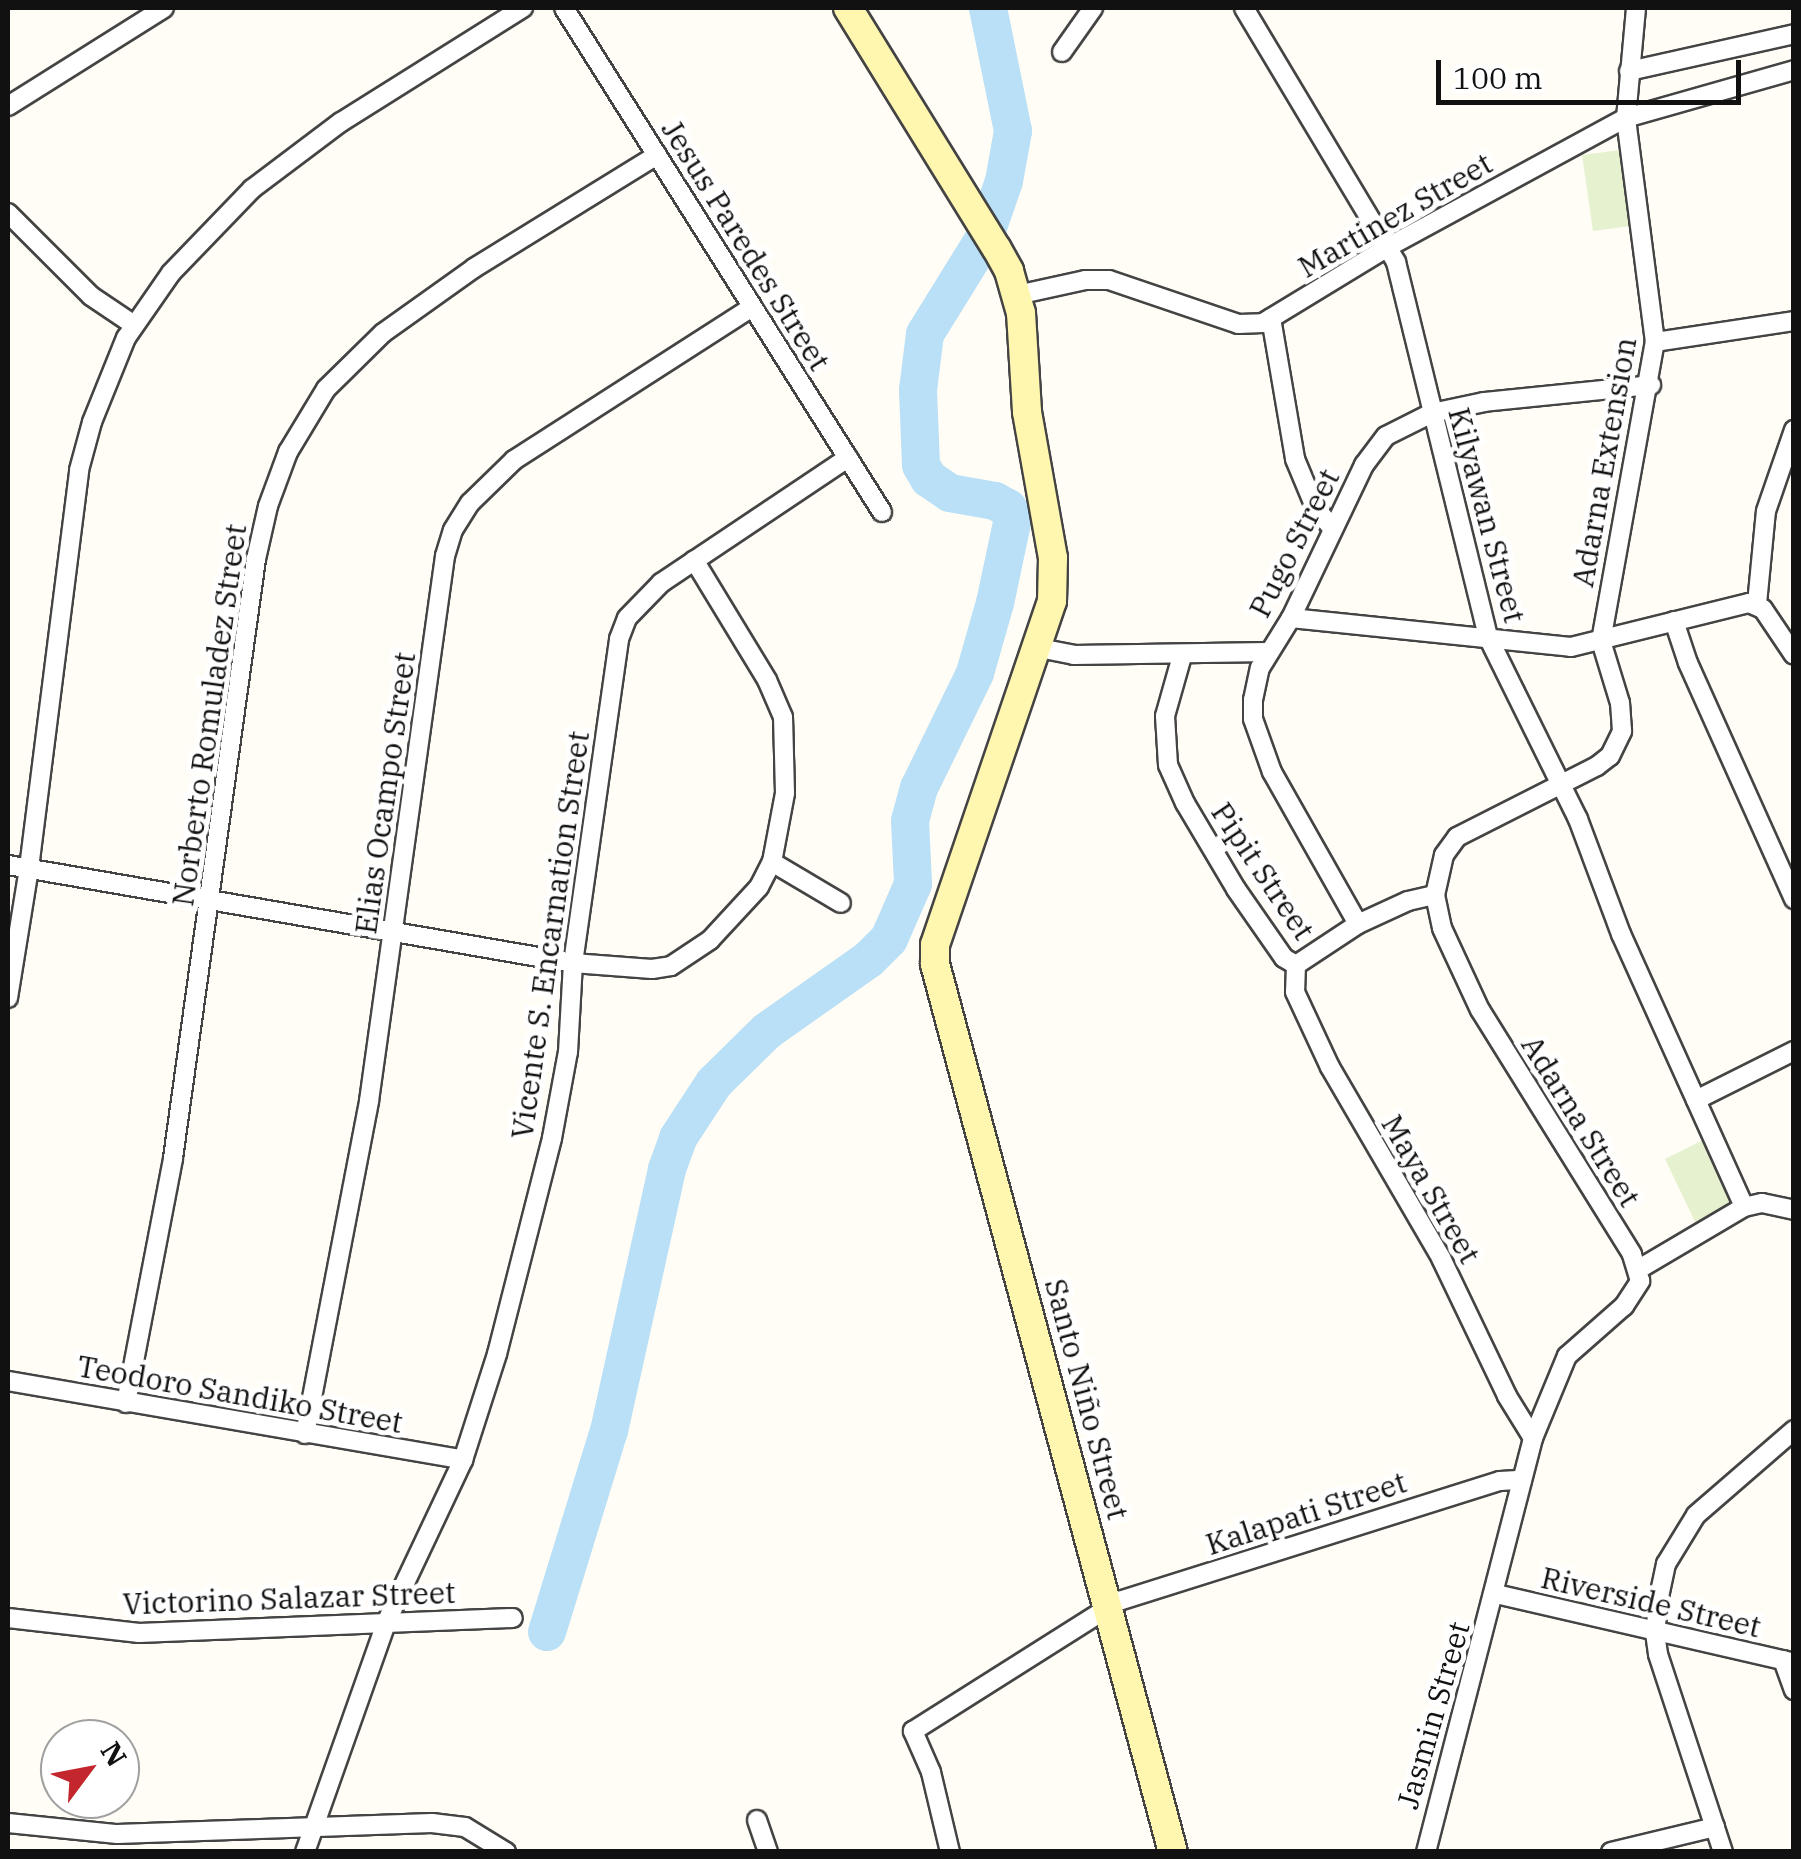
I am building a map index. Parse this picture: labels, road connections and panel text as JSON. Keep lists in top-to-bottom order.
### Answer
{
  "streets": {
    "main road": ["Santo Niño Street"],
    "street": [
      "Martinez Street",
      "Jesus Paredes Street",
      "Adarna Extension",
      "Kilyawan Street",
      "Pugo Street",
      "Norberto Romuladez Street",
      "Elias Ocampo Street",
      "Pipit Street",
      "Vicente S. Encarnation Street",
      "Adarna Street",
      "Maya Street",
      "Teodoro Sandiko Street",
      "Kalapati Street",
      "Victorino Salazar Street",
      "Riverside Street",
      "Jasmin Street"
    ]
  },
  "crossings": [
    ["Martinez Street", "Adarna Extension"],
    ["Martinez Street", "Kilyawan Street"],
    ["Jesus Paredes Street", "Norberto Romuladez Street"],
    ["Jesus Paredes Street", "Elias Ocampo Street"],
    ["Jesus Paredes Street", "Vicente S. Encarnation Street"],
    ["Adarna Extension", "Kilyawan Street"],
    ["Adarna Extension", "Pugo Street"],
    ["Kilyawan Street", "Pugo Street"],
    ["Pugo Street", "Pipit Street"],
    ["Norberto Romuladez Street", "Teodoro Sandiko Street"],
    ["Elias Ocampo Street", "Teodoro Sandiko Street"],
    ["Pipit Street", "Adarna Street"],
    ["Pipit Street", "Maya Street"],
    ["Vicente S. Encarnation Street", "Teodoro Sandiko Street"],
    ["Vicente S. Encarnation Street", "Victorino Salazar Street"],
    ["Santo Niño Street", "Kalapati Street"],
    ["Riverside Street", "Jasmin Street"]
  ],
  "scale_bar": "100 m",
  "north": "top right"
}
